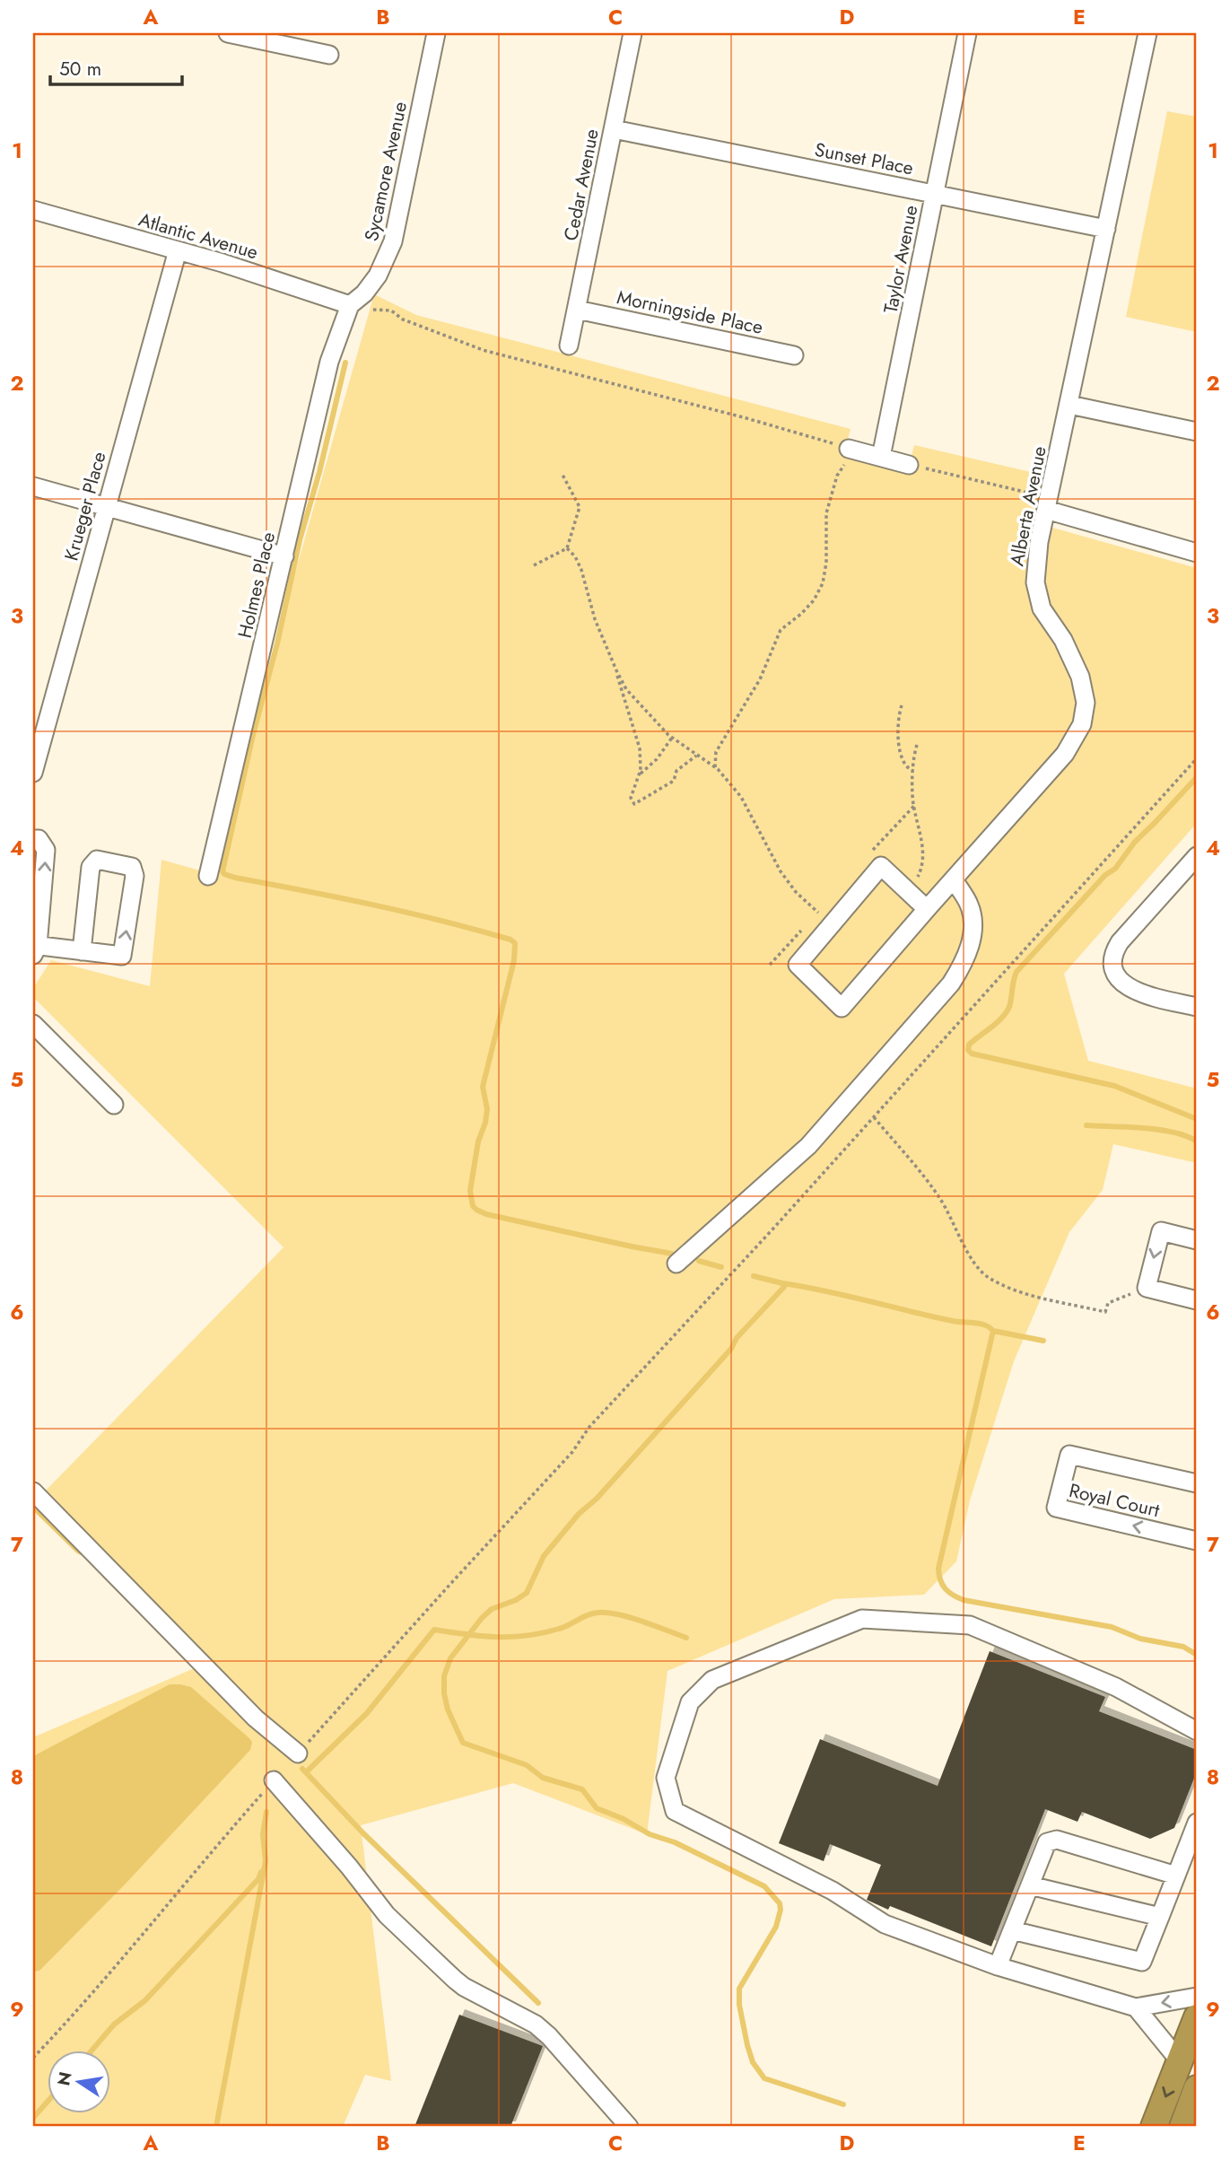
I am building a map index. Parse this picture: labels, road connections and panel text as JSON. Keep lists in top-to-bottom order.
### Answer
{
  "streets": {
    "street": [
      "Sunset Place",
      "Sycamore Avenue",
      "Cedar Avenue",
      "Atlantic Avenue",
      "Taylor Avenue",
      "Morningside Place",
      "Krueger Place",
      "Alberta Avenue",
      "Holmes Place",
      "Royal Court"
    ]
  },
  "crossings": [
    ["Sunset Place", "Cedar Avenue"],
    ["Sunset Place", "Taylor Avenue"],
    ["Sunset Place", "Alberta Avenue"],
    ["Sycamore Avenue", "Atlantic Avenue"],
    ["Sycamore Avenue", "Holmes Place"],
    ["Cedar Avenue", "Morningside Place"],
    ["Atlantic Avenue", "Krueger Place"],
    ["Atlantic Avenue", "Holmes Place"]
  ],
  "scale_bar": "50 m",
  "north": "left",
  "grid": {
    "columns": [
      "A",
      "B",
      "C",
      "D",
      "E"
    ],
    "rows": [
      "1",
      "2",
      "3",
      "4",
      "5",
      "6",
      "7",
      "8",
      "9"
    ]
  }
}
